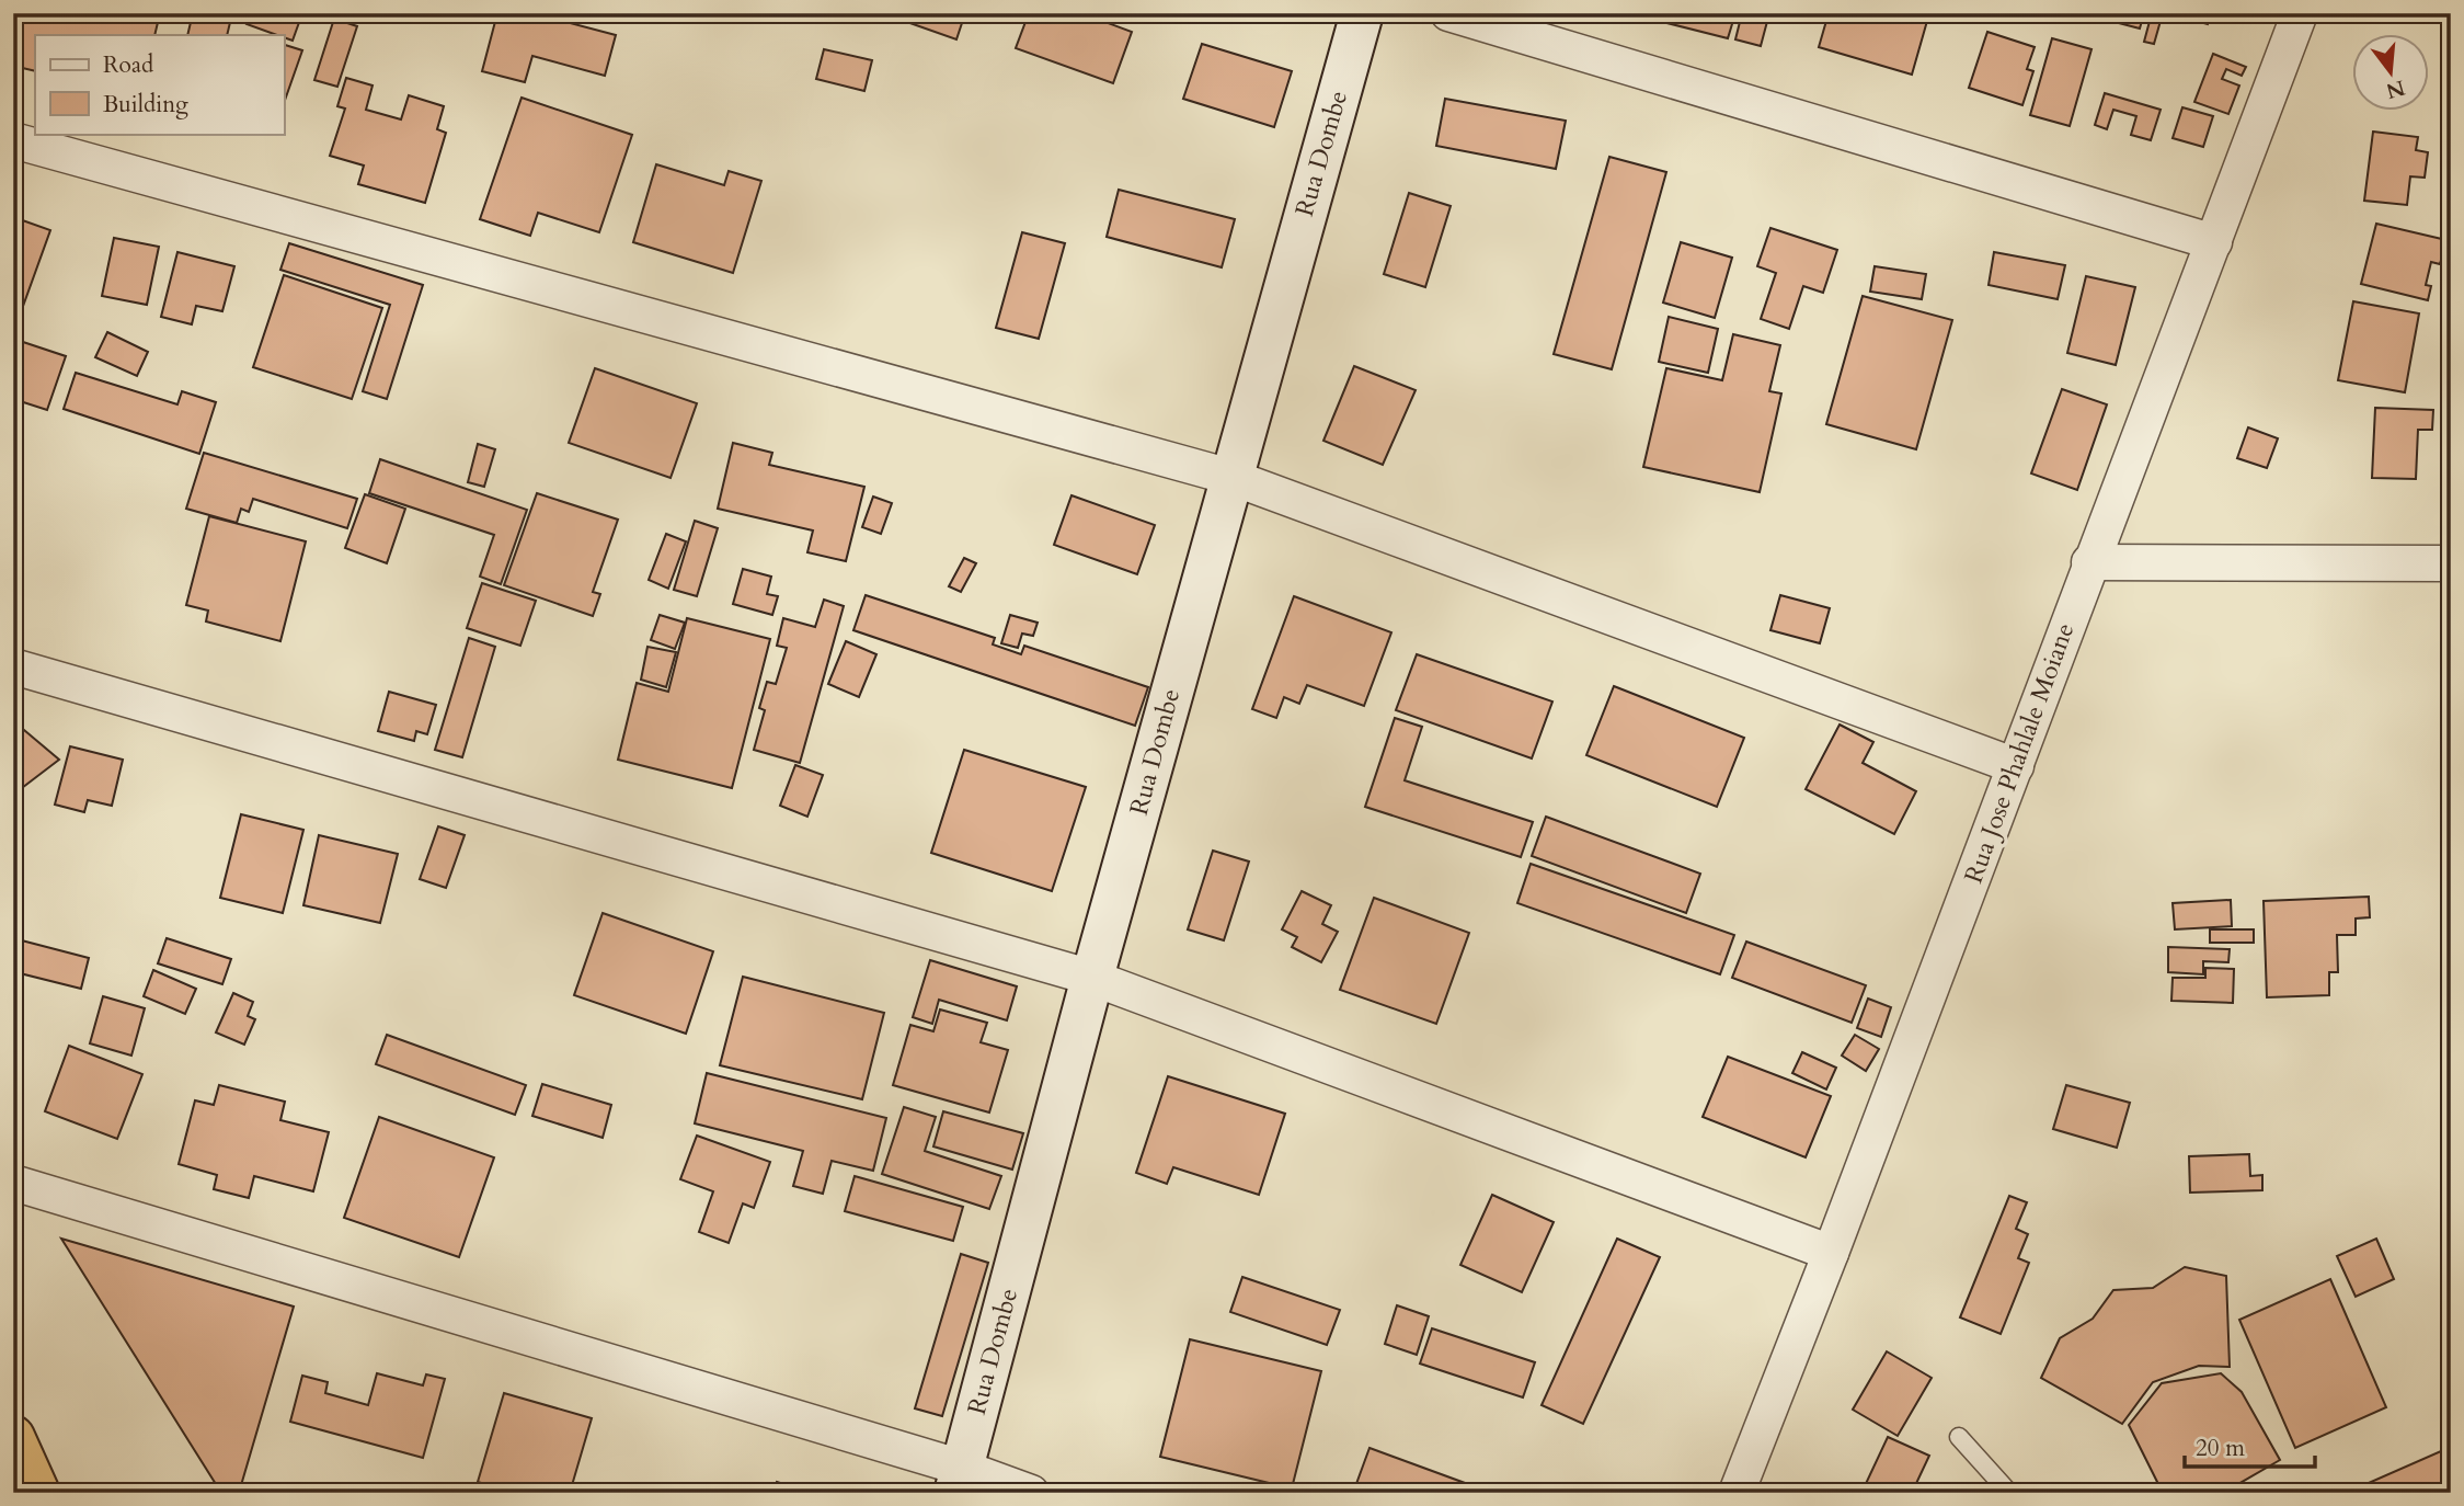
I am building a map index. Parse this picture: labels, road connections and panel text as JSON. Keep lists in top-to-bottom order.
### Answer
{
  "streets": {
    "street": ["Rua Dombe", "Rua Jose Phahlale Moiane"]
  },
  "legend": ["Road", "Building"],
  "scale_bar": "20 m",
  "north": "bottom"
}
